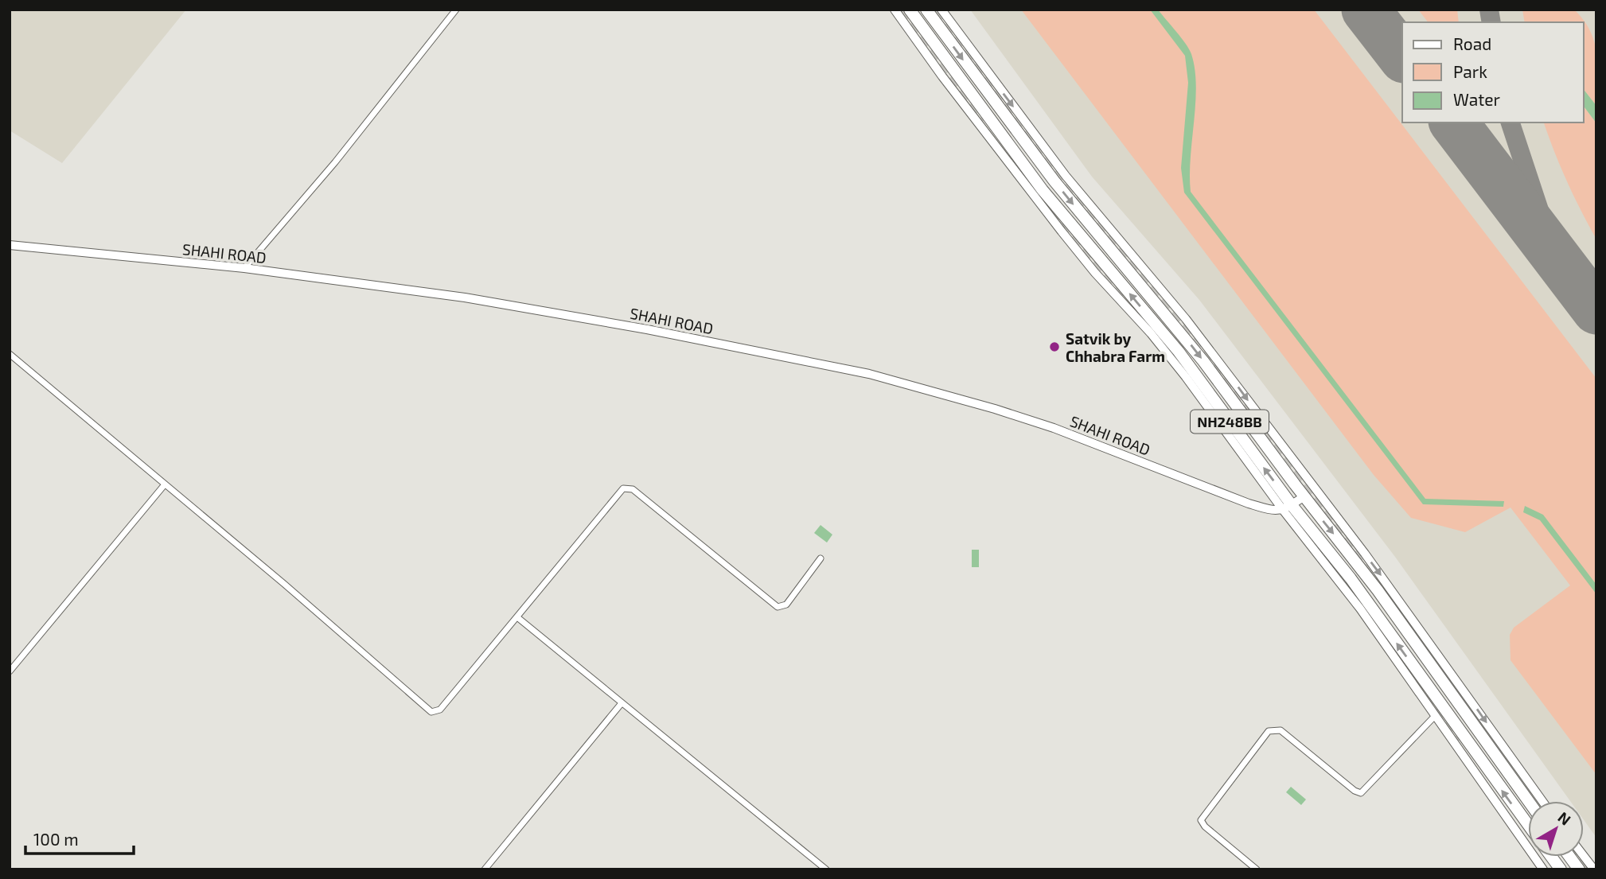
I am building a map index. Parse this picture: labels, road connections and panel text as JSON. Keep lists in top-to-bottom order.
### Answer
{
  "streets": {
    "highway": ["NH248BB"],
    "street": ["SHAHI ROAD"]
  },
  "crossings": [
    ["SHAHI ROAD", "NH248BB"]
  ],
  "places": ["Satvik by Chhabra Farm"],
  "legend": ["Road", "Park", "Water"],
  "scale_bar": "100 m",
  "north": "top right"
}
